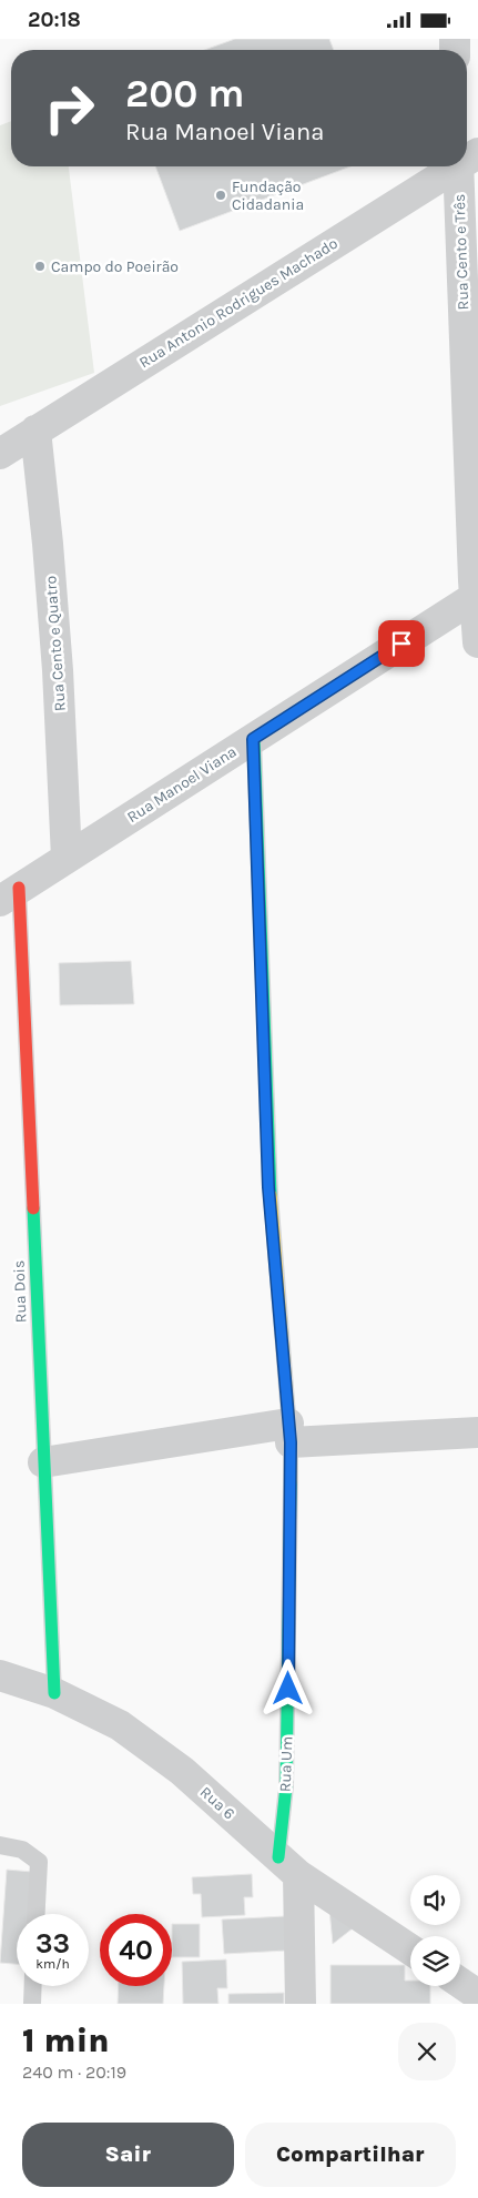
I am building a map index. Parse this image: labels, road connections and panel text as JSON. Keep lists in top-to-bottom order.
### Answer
{
  "streets": {
    "street": [
      "Rua Cento e Três",
      "Rua Antonio Rodrigues Machado",
      "Rua Cento e Quatro",
      "Rua Manoel Viana",
      "Rua Dois",
      "Rua Um",
      "Rua 6"
    ]
  },
  "crossings": [
    ["Rua Cento e Três", "Rua Manoel Viana"],
    ["Rua Antonio Rodrigues Machado", "Rua Cento e Quatro"],
    ["Rua Cento e Quatro", "Rua Manoel Viana"],
    ["Rua Manoel Viana", "Rua Dois"],
    ["Rua Manoel Viana", "Rua Um"],
    ["Rua Dois", "Rua 6"],
    ["Rua Um", "Rua 6"]
  ],
  "places": ["Fundação Cidadania", "Campo do Poeirão"],
  "page": {
    "status": "20:18",
    "turn": ["200 m", "Rua Manoel Viana"],
    "speed": "33 km/h",
    "limit": "40",
    "heading": ["1 min", "240 m · 20:19"],
    "buttons": ["Sair", "Compartilhar"]
  }
}
